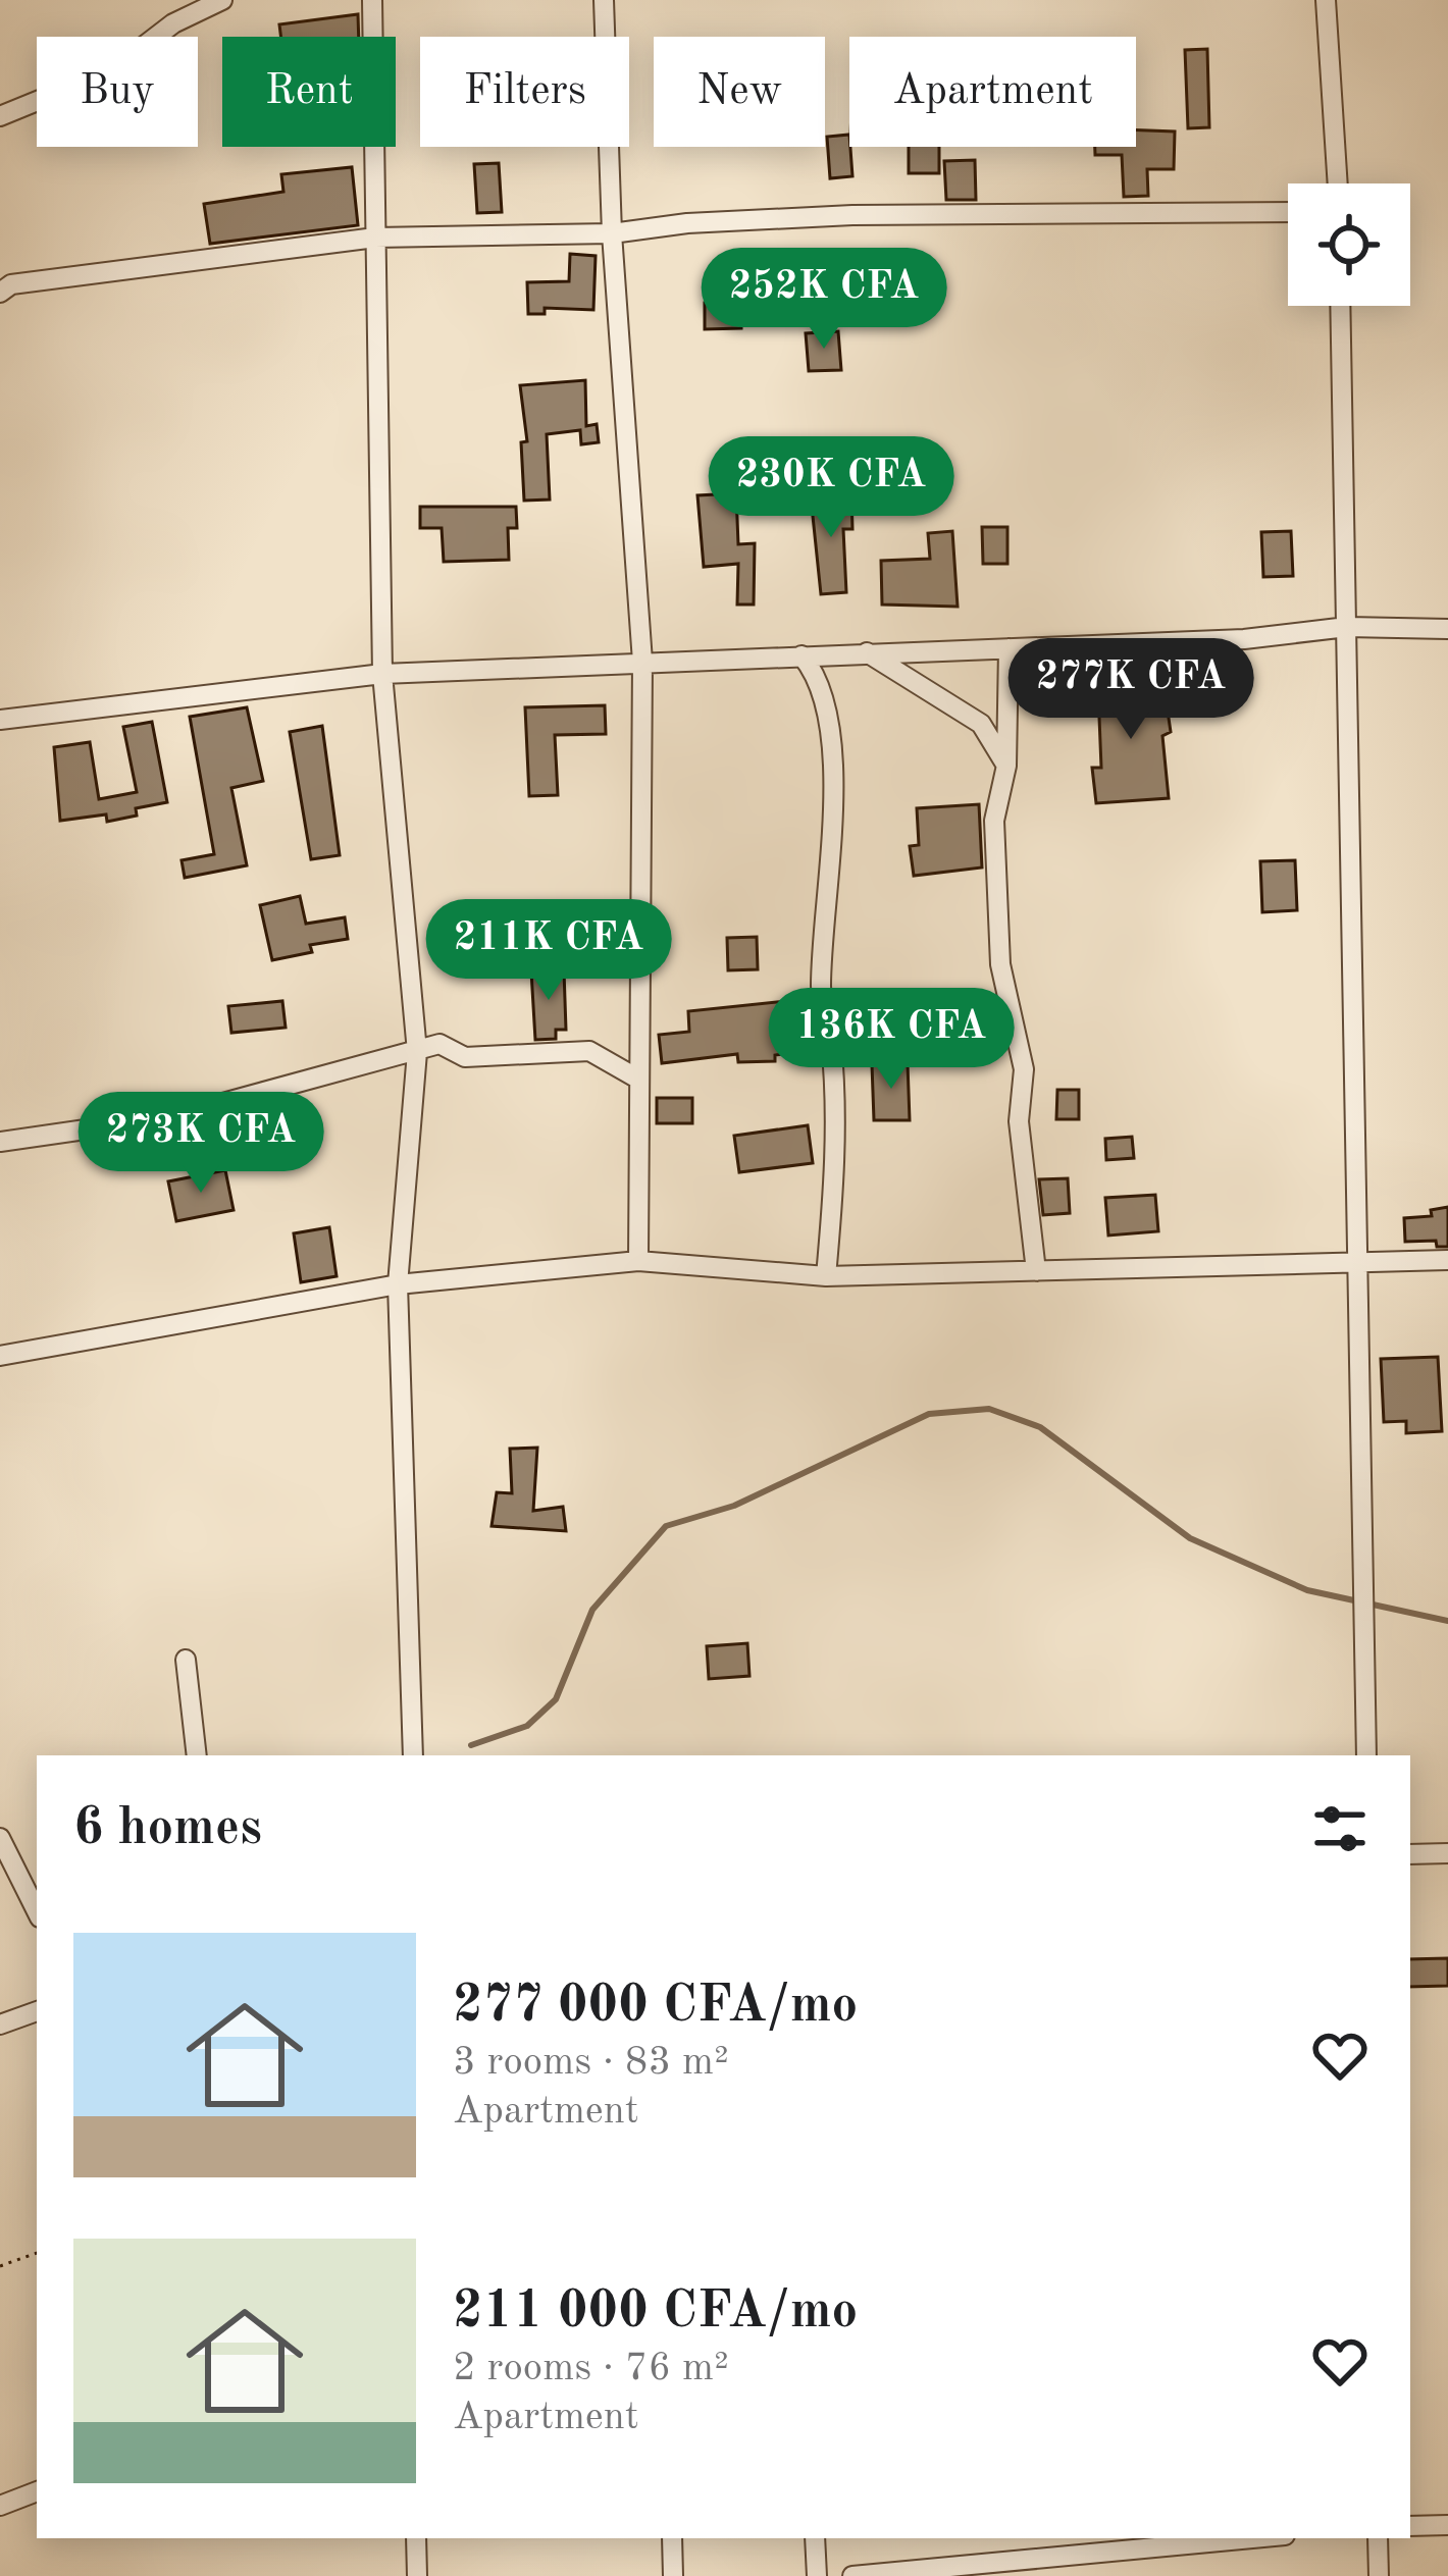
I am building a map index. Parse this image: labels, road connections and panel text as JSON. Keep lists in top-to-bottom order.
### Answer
{
  "page": {
    "chip": [
      "Buy",
      "Rent",
      "Filters",
      "New",
      "Apartment"
    ],
    "price": [
      "252K CFA",
      "230K CFA",
      "277K CFA",
      "211K CFA",
      "136K CFA",
      "273K CFA"
    ],
    "heading": "6 homes",
    "list": [
      {
        "name": "277 000 CFA/mo",
        "note": "3 rooms · 83 m² · Apartment"
      },
      {
        "name": "211 000 CFA/mo",
        "note": "2 rooms · 76 m² · Apartment"
      }
    ]
  }
}
